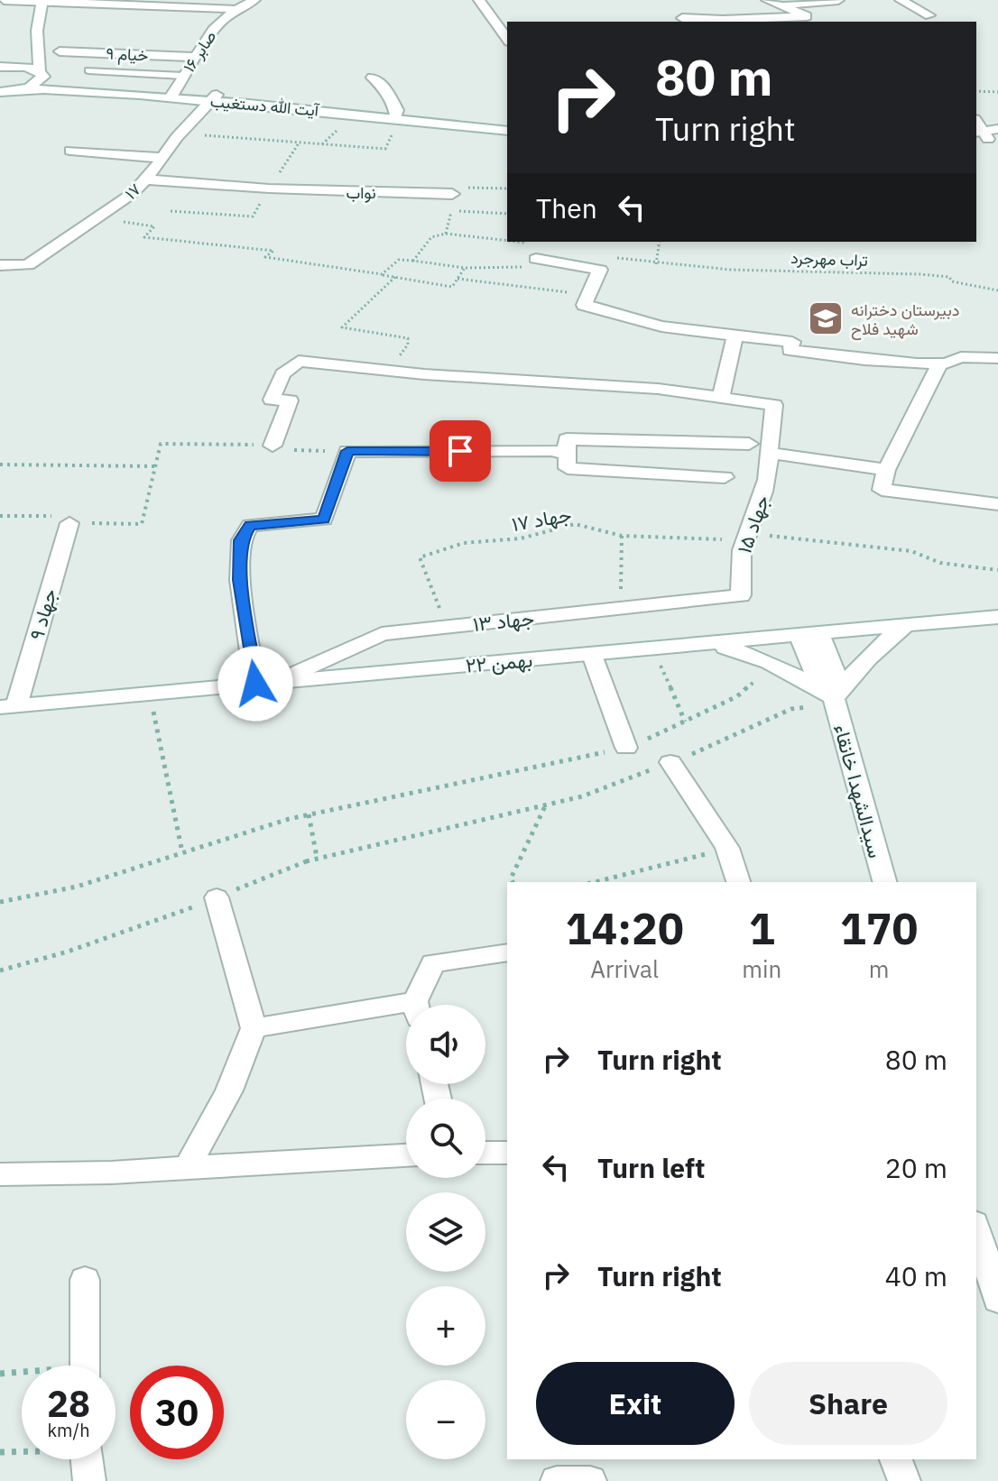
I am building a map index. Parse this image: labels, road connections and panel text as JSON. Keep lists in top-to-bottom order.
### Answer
{
  "streets": {
    "street": [
      "صابر ۱۶",
      "خیام ۹",
      "آیت الله دستغیب",
      "۱۷",
      "نواب",
      "جهاد ۱۵",
      "جهاد ۹",
      "جهاد ۱۳",
      "۲۲ بهمن",
      "سیدالشهدا خانقاء"
    ],
    "path": ["تراب مهرجرد", "جهاد ۱۷"]
  },
  "crossings": [
    ["صابر ۱۶", "خیام ۹"],
    ["صابر ۱۶", "آیت الله دستغیب"],
    ["آیت الله دستغیب", "۱۷"],
    ["۱۷", "نواب"],
    ["جهاد ۱۷", "جهاد ۱۵"],
    ["جهاد ۱۷", "جهاد ۱۳"],
    ["جهاد ۱۵", "جهاد ۱۳"],
    ["جهاد ۹", "۲۲ بهمن"],
    ["جهاد ۱۳", "۲۲ بهمن"],
    ["۲۲ بهمن", "سیدالشهدا خانقاء"]
  ],
  "places": {
    "school or university": ["دبیرستان دخترانه شهید فلاح"]
  },
  "page": {
    "turn": ["80 m", "Turn right"],
    "then": "Then",
    "eta": [
      "14:20",
      "Arrival",
      "1",
      "min",
      "170",
      "m"
    ],
    "map_buttons": ["+", "−"],
    "list": [
      {
        "name": "Turn right",
        "value": "80 m"
      },
      {
        "name": "Turn left",
        "value": "20 m"
      },
      {
        "name": "Turn right",
        "value": "40 m"
      }
    ],
    "buttons": ["Exit", "Share"],
    "speed": "28 km/h",
    "limit": "30"
  }
}
